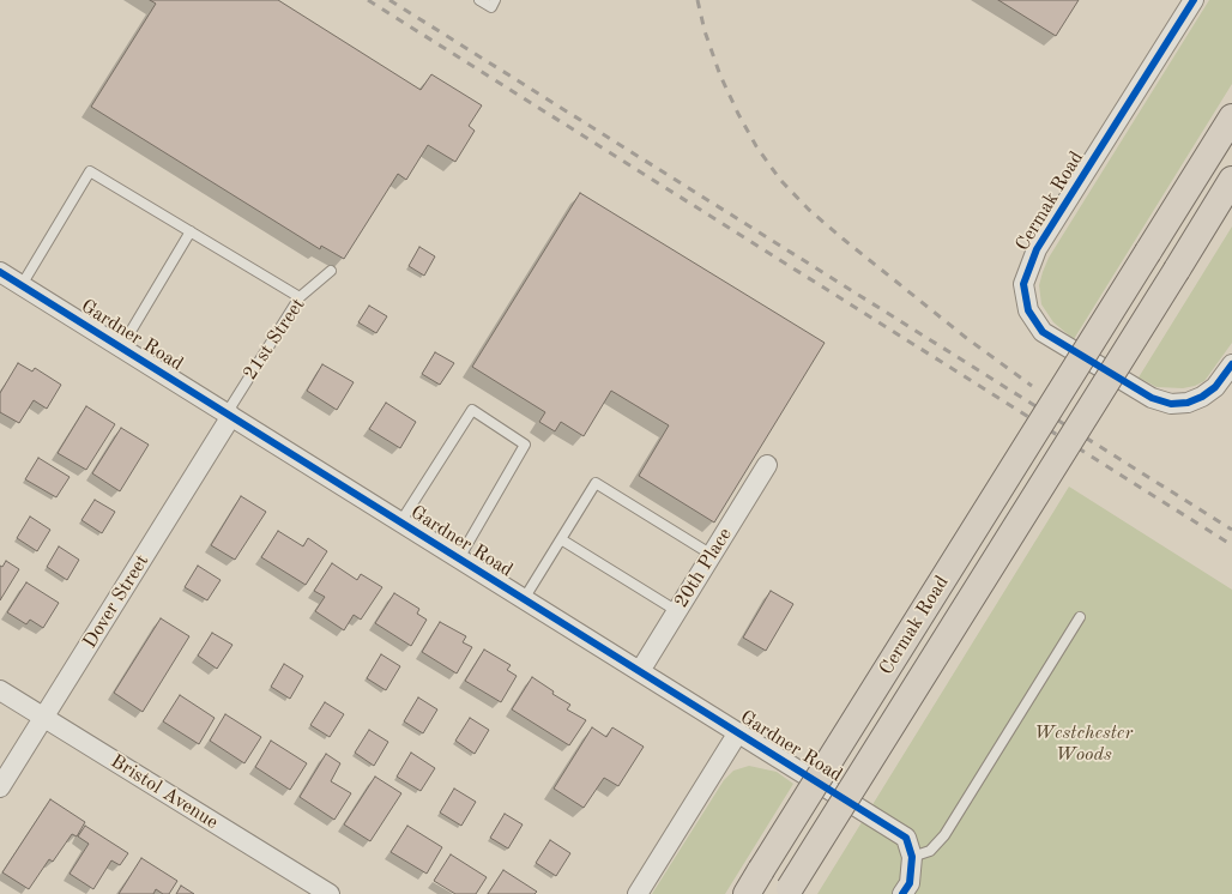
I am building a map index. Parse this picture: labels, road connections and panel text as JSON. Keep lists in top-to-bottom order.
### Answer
{
  "streets": {
    "main road": ["Cermak Road"],
    "street": [
      "Gardner Road",
      "20th Place",
      "Dover Street",
      "Bristol Avenue"
    ],
    "lane": ["21st Street"]
  },
  "crossings": [
    ["Gardner Road", "21st Street"],
    ["Gardner Road", "20th Place"],
    ["Gardner Road", "Dover Street"],
    ["21st Street", "Dover Street"],
    ["Dover Street", "Bristol Avenue"]
  ],
  "parks": ["Westchester Woods"]
}
